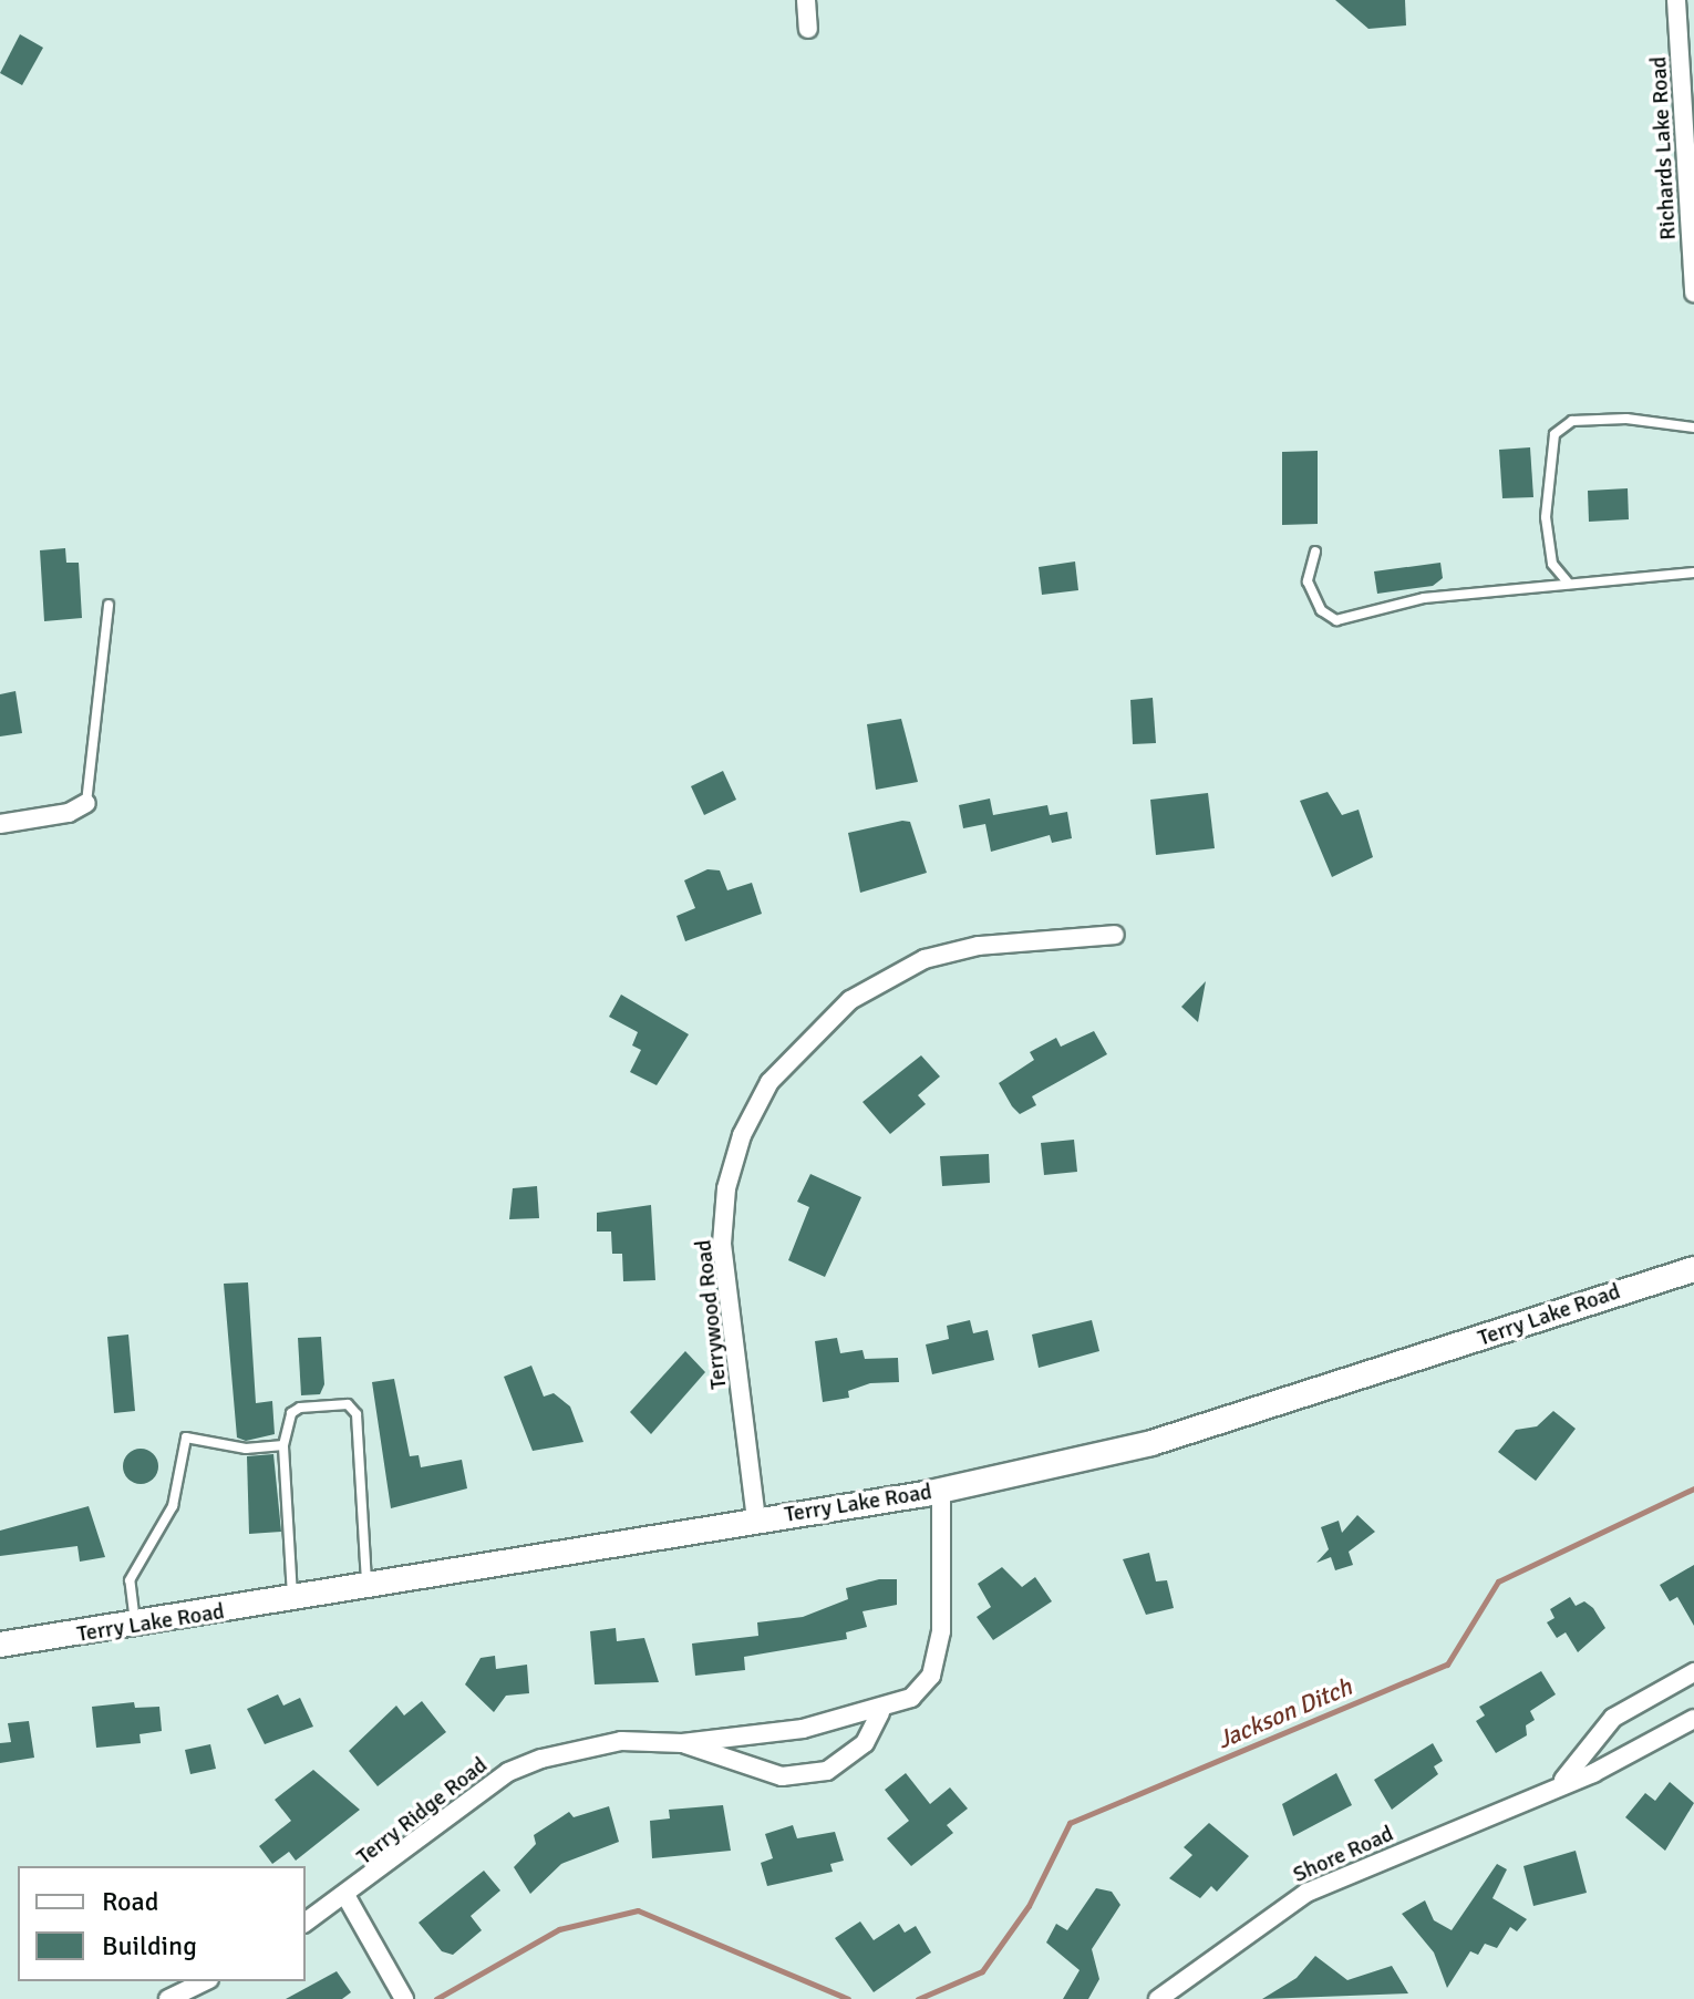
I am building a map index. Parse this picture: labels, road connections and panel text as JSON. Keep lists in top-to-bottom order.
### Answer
{
  "streets": {
    "main road": ["Terry Lake Road"],
    "street": [
      "Richards Lake Road",
      "Terrywood Road",
      "Terry Ridge Road",
      "Shore Road"
    ]
  },
  "crossings": [
    ["Terrywood Road", "Terry Lake Road"],
    ["Terry Lake Road", "Terry Ridge Road"]
  ],
  "water": ["Jackson Ditch"],
  "legend": ["Road", "Building"]
}
